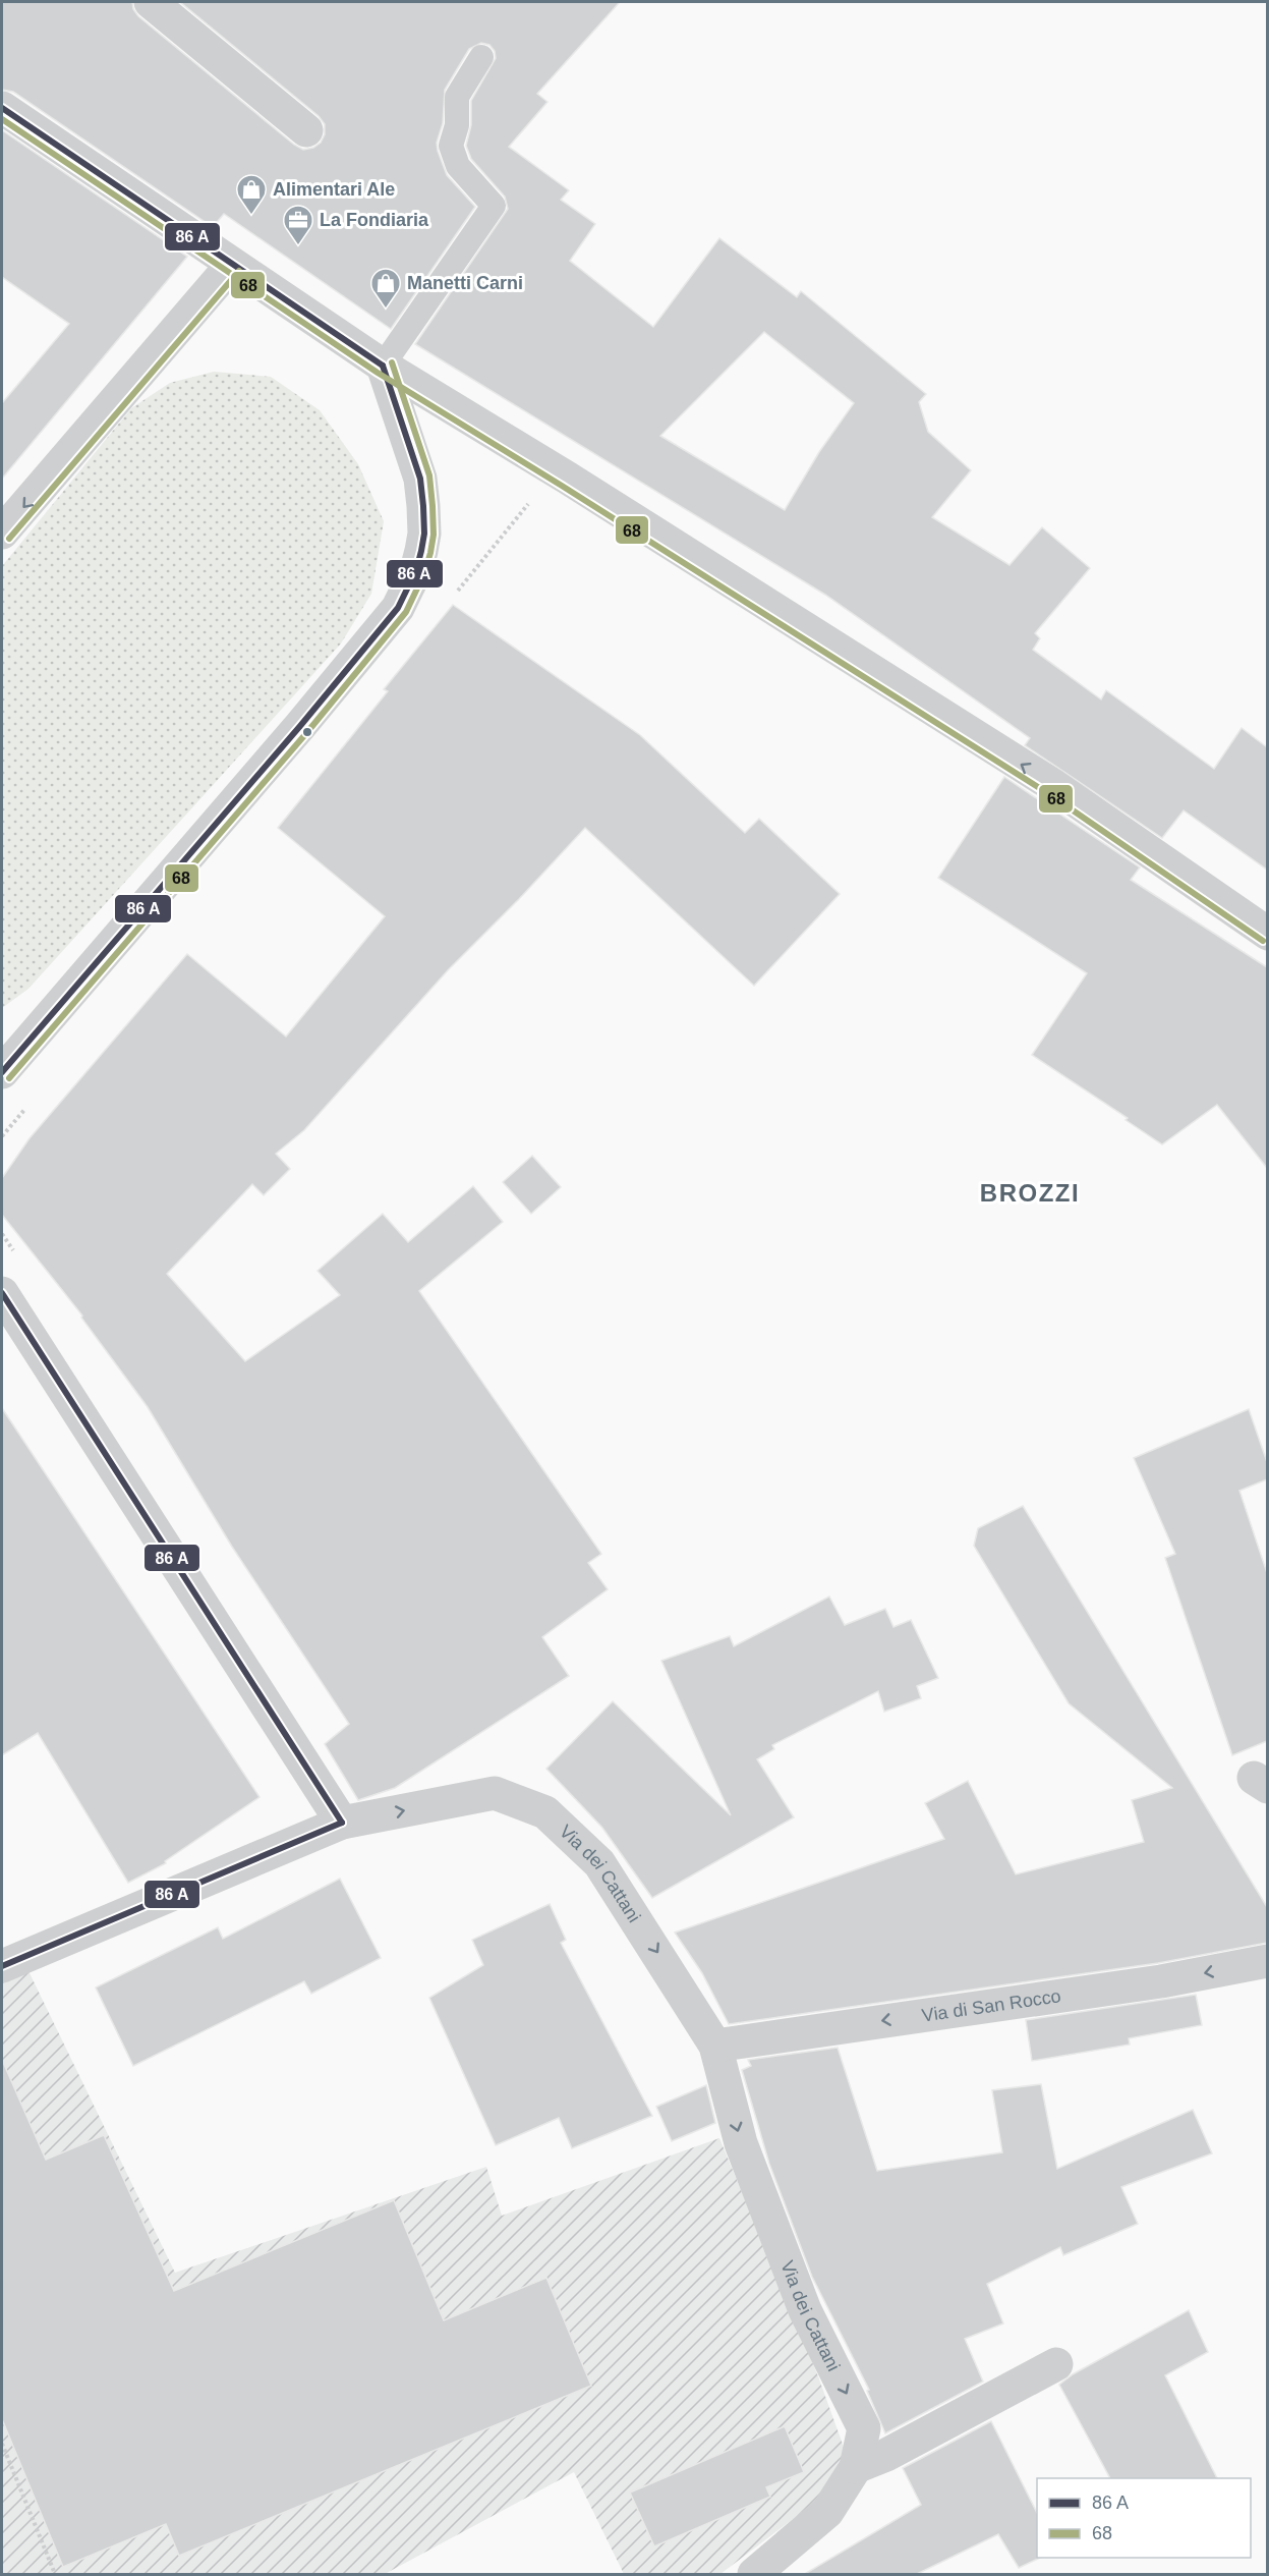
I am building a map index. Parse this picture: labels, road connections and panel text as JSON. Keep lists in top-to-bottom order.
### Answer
{
  "streets": {
    "street": ["Via dei Cattani", "Via di San Rocco"]
  },
  "crossings": [
    ["Via dei Cattani", "Via di San Rocco"]
  ],
  "one_way": ["Via dei Cattani", "Via di San Rocco"],
  "districts": ["BROZZI"],
  "places": {
    "shop": ["Alimentari Ale", "Manetti Carni"],
    "office": ["La Fondiaria"]
  },
  "lines": ["transit line 68"],
  "legend": ["86 A", "68"]
}
